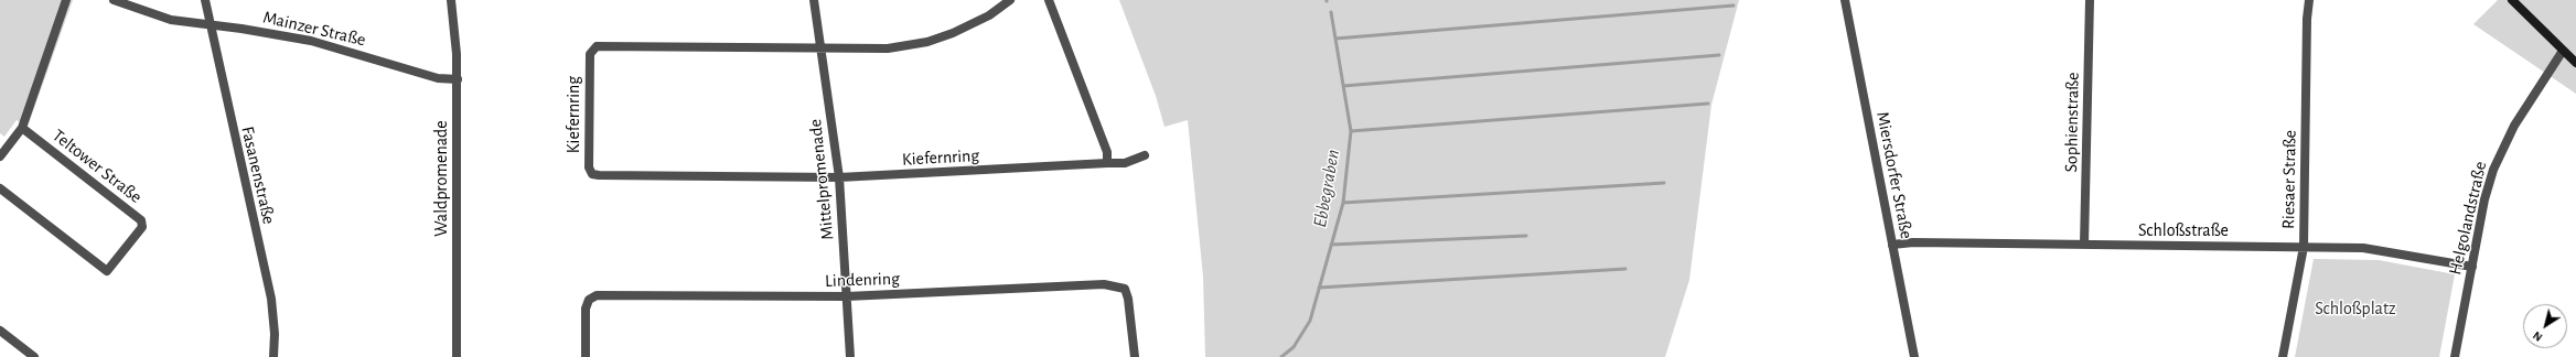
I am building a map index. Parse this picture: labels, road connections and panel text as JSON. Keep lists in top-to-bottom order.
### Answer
{
  "streets": {
    "street": [
      "Mainzer Straße",
      "Kiefernring",
      "Sophienstraße",
      "Teltower Straße",
      "Fasanenstraße",
      "Miersdorfer Straße",
      "Waldpromenade",
      "Mittelpromenade",
      "Riesaer Straße",
      "Helgolandstraße",
      "Schloßstraße",
      "Lindenring"
    ]
  },
  "crossings": [
    ["Mainzer Straße", "Fasanenstraße"],
    ["Mainzer Straße", "Waldpromenade"],
    ["Kiefernring", "Mittelpromenade"],
    ["Sophienstraße", "Schloßstraße"],
    ["Miersdorfer Straße", "Schloßstraße"],
    ["Mittelpromenade", "Lindenring"],
    ["Riesaer Straße", "Schloßstraße"],
    ["Helgolandstraße", "Schloßstraße"]
  ],
  "water": ["Ebbegraben"],
  "parks": ["Schloßplatz"],
  "north": "bottom left"
}
